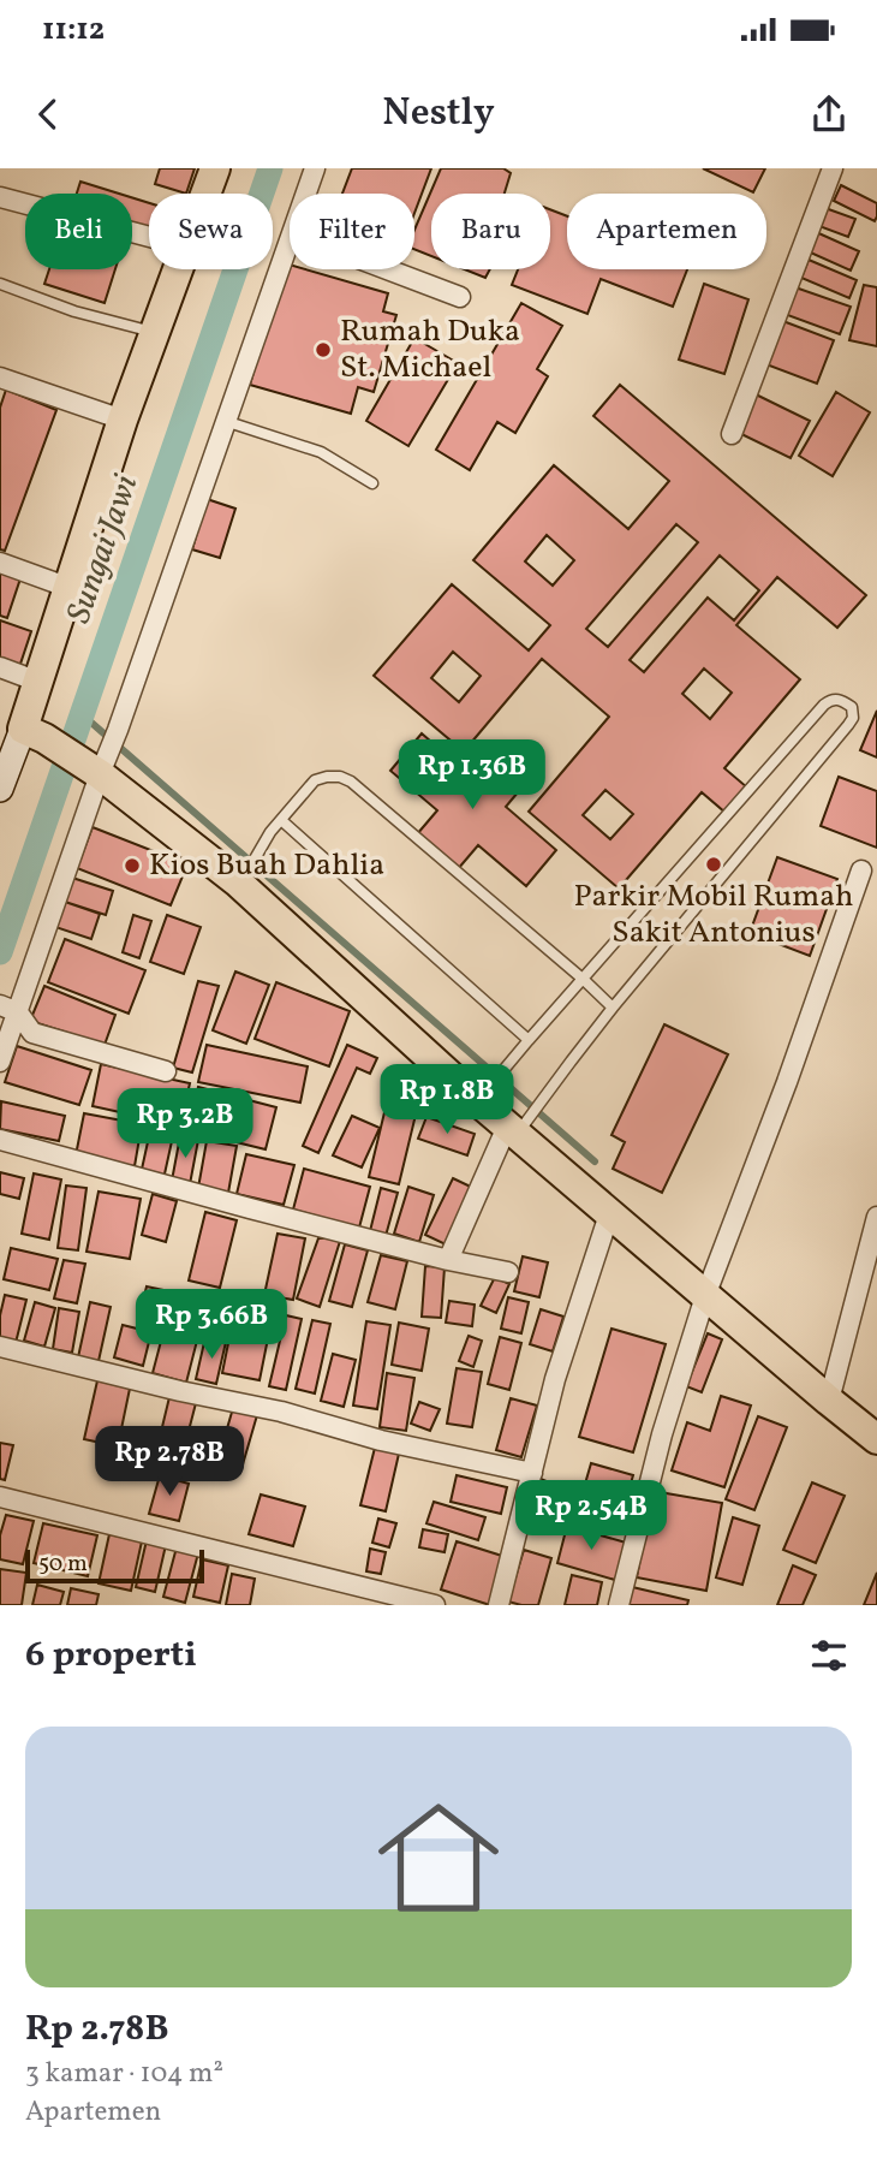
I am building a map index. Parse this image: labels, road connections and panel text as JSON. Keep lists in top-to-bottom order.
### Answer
{
  "water": ["Sungai Jawi"],
  "places": ["Rumah Duka St. Michael", "Parkir Mobil Rumah Sakit Antonius", "Kios Buah Dahlia"],
  "scale_bar": "50 m",
  "page": {
    "status": "11:12",
    "header": "Nestly",
    "chip": [
      "Beli",
      "Sewa",
      "Filter",
      "Baru",
      "Apartemen"
    ],
    "price": [
      "Rp 1.36B",
      "Rp 1.8B",
      "Rp 3.2B",
      "Rp 3.66B",
      "Rp 2.78B",
      "Rp 2.54B"
    ],
    "scale": "50 m",
    "heading": "6 properti",
    "list": [
      {
        "name": "Rp 2.78B",
        "note": "3 kamar · 104 m² · Apartemen"
      }
    ]
  }
}
